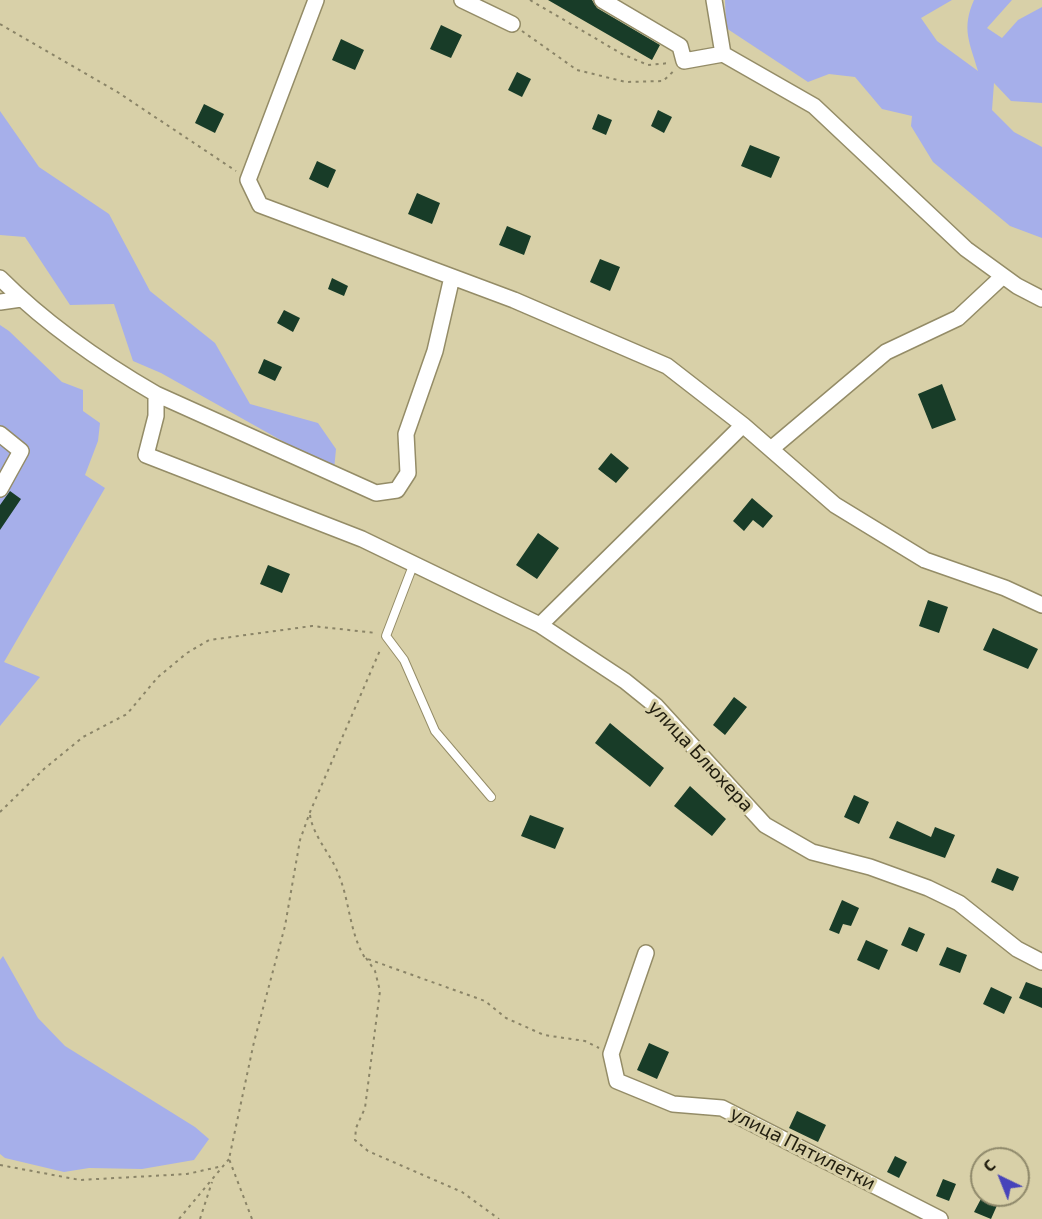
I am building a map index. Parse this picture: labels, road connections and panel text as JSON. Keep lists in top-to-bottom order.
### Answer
{
  "streets": {
    "street": ["улица Блюхера", "улица Пятилетки"]
  },
  "north": "top left"
}
